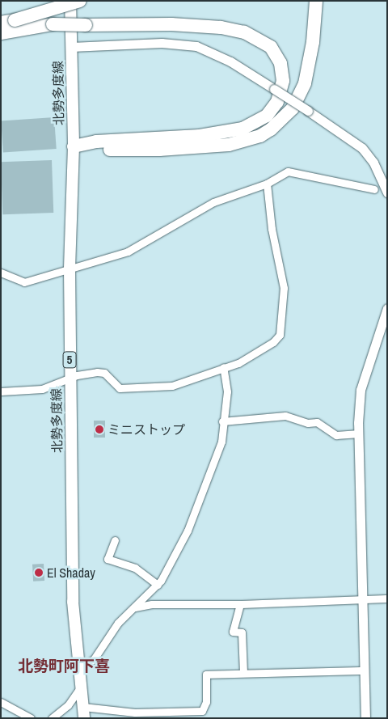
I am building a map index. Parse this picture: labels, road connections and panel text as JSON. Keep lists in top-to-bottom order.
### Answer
{
  "streets": {
    "main road": ["北勢多度線", "5"]
  },
  "districts": ["北勢町阿下喜"],
  "places": ["ミニストップ", "El Shaday"]
}
